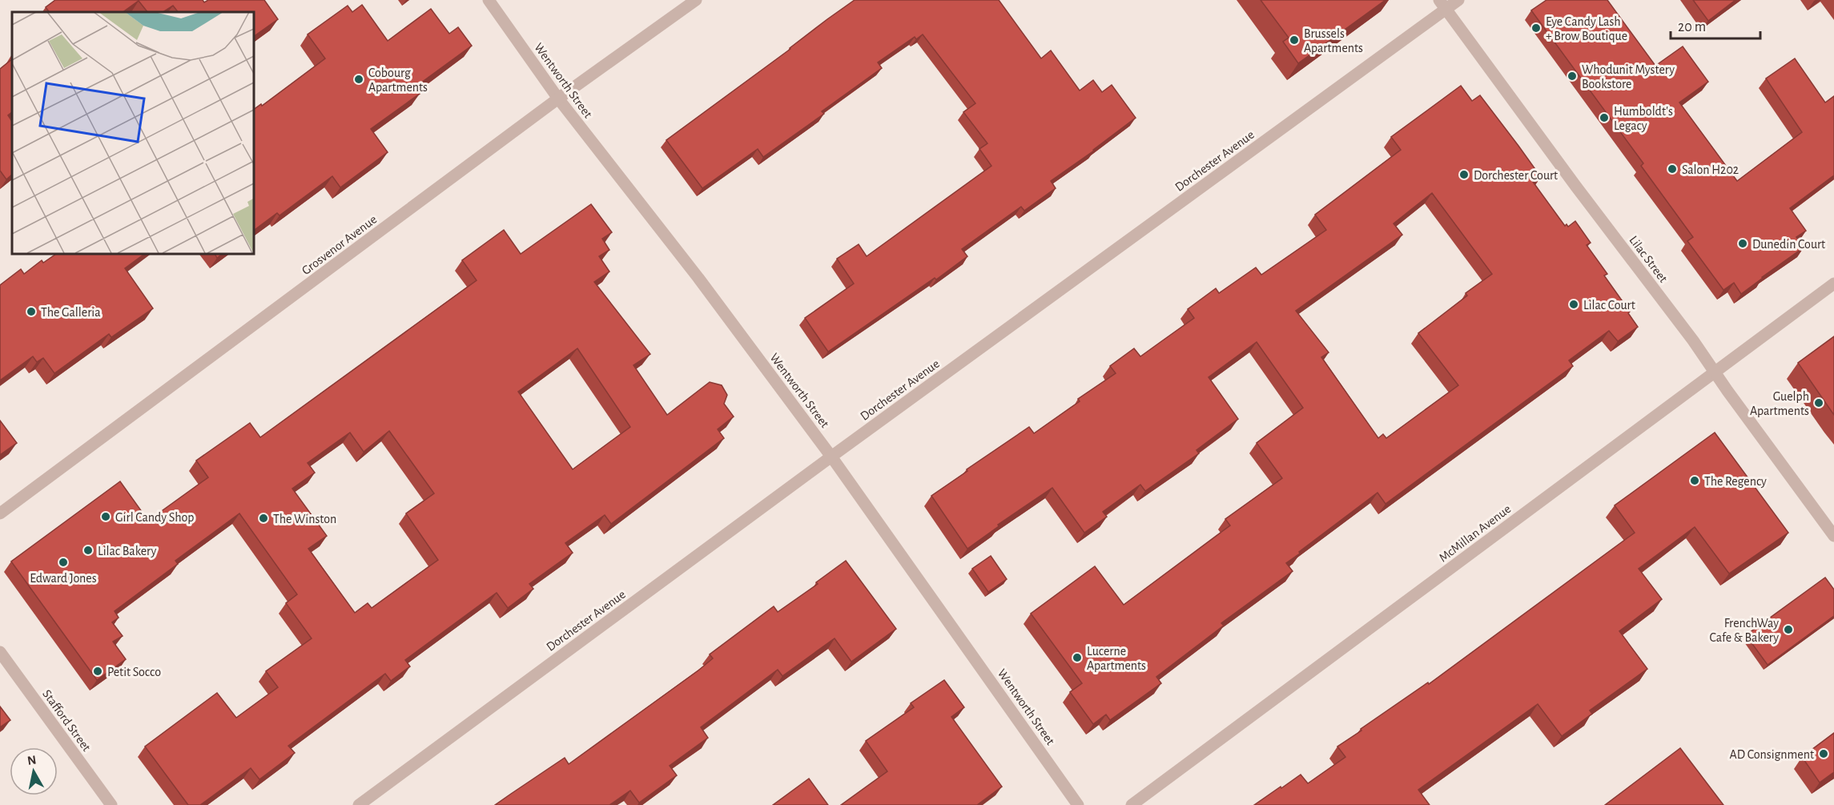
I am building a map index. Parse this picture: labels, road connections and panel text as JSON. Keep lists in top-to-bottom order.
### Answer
{
  "streets": {
    "street": [
      "Wentworth Street",
      "Dorchester Avenue",
      "Grosvenor Avenue",
      "Lilac Street",
      "McMillan Avenue",
      "Stafford Street"
    ]
  },
  "crossings": [
    ["Wentworth Street", "Dorchester Avenue"],
    ["Wentworth Street", "Grosvenor Avenue"],
    ["Dorchester Avenue", "Lilac Street"],
    ["Lilac Street", "McMillan Avenue"]
  ],
  "places": [
    "Eye Candy Lash + Brow Boutique",
    "Brussels Apartments",
    "Whodunit Mystery Bookstore",
    "Cobourg Apartments",
    "Humboldt's Legacy",
    "Salon H202",
    "Dorchester Court",
    "Dunedin Court",
    "Lilac Court",
    "The Galleria",
    "Guelph Apartments",
    "The Regency",
    "Girl Candy Shop",
    "The Winston",
    "Lilac Bakery",
    "Edward Jones",
    "FrenchWay Cafe & Bakery",
    "Lucerne Apartments",
    "Petit Socco",
    "AD Consignment"
  ],
  "scale_bar": "20 m",
  "north": "top"
}
